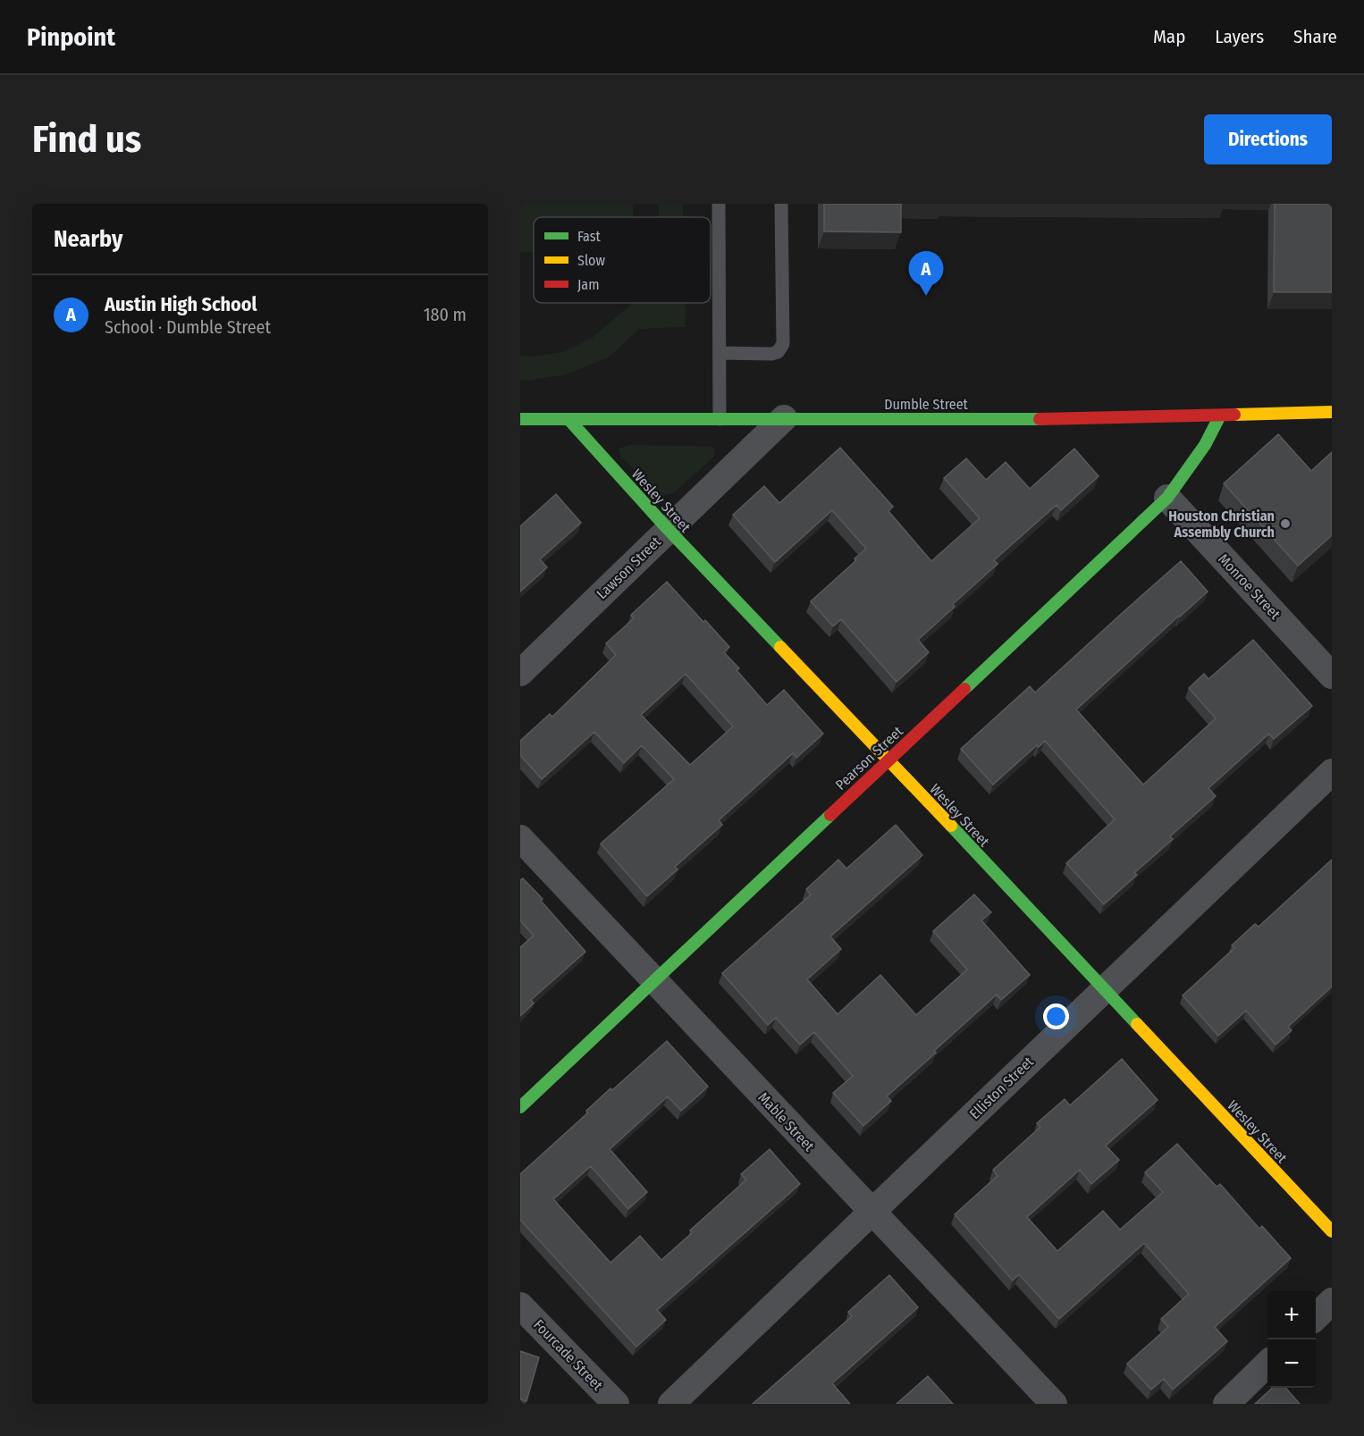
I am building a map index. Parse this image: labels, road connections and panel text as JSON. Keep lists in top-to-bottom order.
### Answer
{
  "streets": {
    "street": [
      "Dumble Street",
      "Wesley Street",
      "Lawson Street",
      "Monroe Street",
      "Pearson Street",
      "Elliston Street",
      "Mable Street",
      "Fourcade Street"
    ]
  },
  "crossings": [
    ["Dumble Street", "Wesley Street"],
    ["Dumble Street", "Lawson Street"],
    ["Dumble Street", "Pearson Street"],
    ["Wesley Street", "Lawson Street"],
    ["Wesley Street", "Pearson Street"],
    ["Wesley Street", "Elliston Street"],
    ["Monroe Street", "Pearson Street"],
    ["Pearson Street", "Mable Street"],
    ["Elliston Street", "Mable Street"]
  ],
  "places": ["Houston Christian Assembly Church"],
  "legend": ["Fast", "Slow", "Jam"],
  "page": {
    "header": "Pinpoint",
    "nav": ["Map", "Layers", "Share"],
    "buttons": "Directions",
    "title": "Find us",
    "heading": "Nearby",
    "pins": "A",
    "list": [
      {
        "mark": "A",
        "name": "Austin High School",
        "note": "School · Dumble Street",
        "value": "180 m"
      }
    ],
    "map_buttons": ["+", "−"]
  }
}
